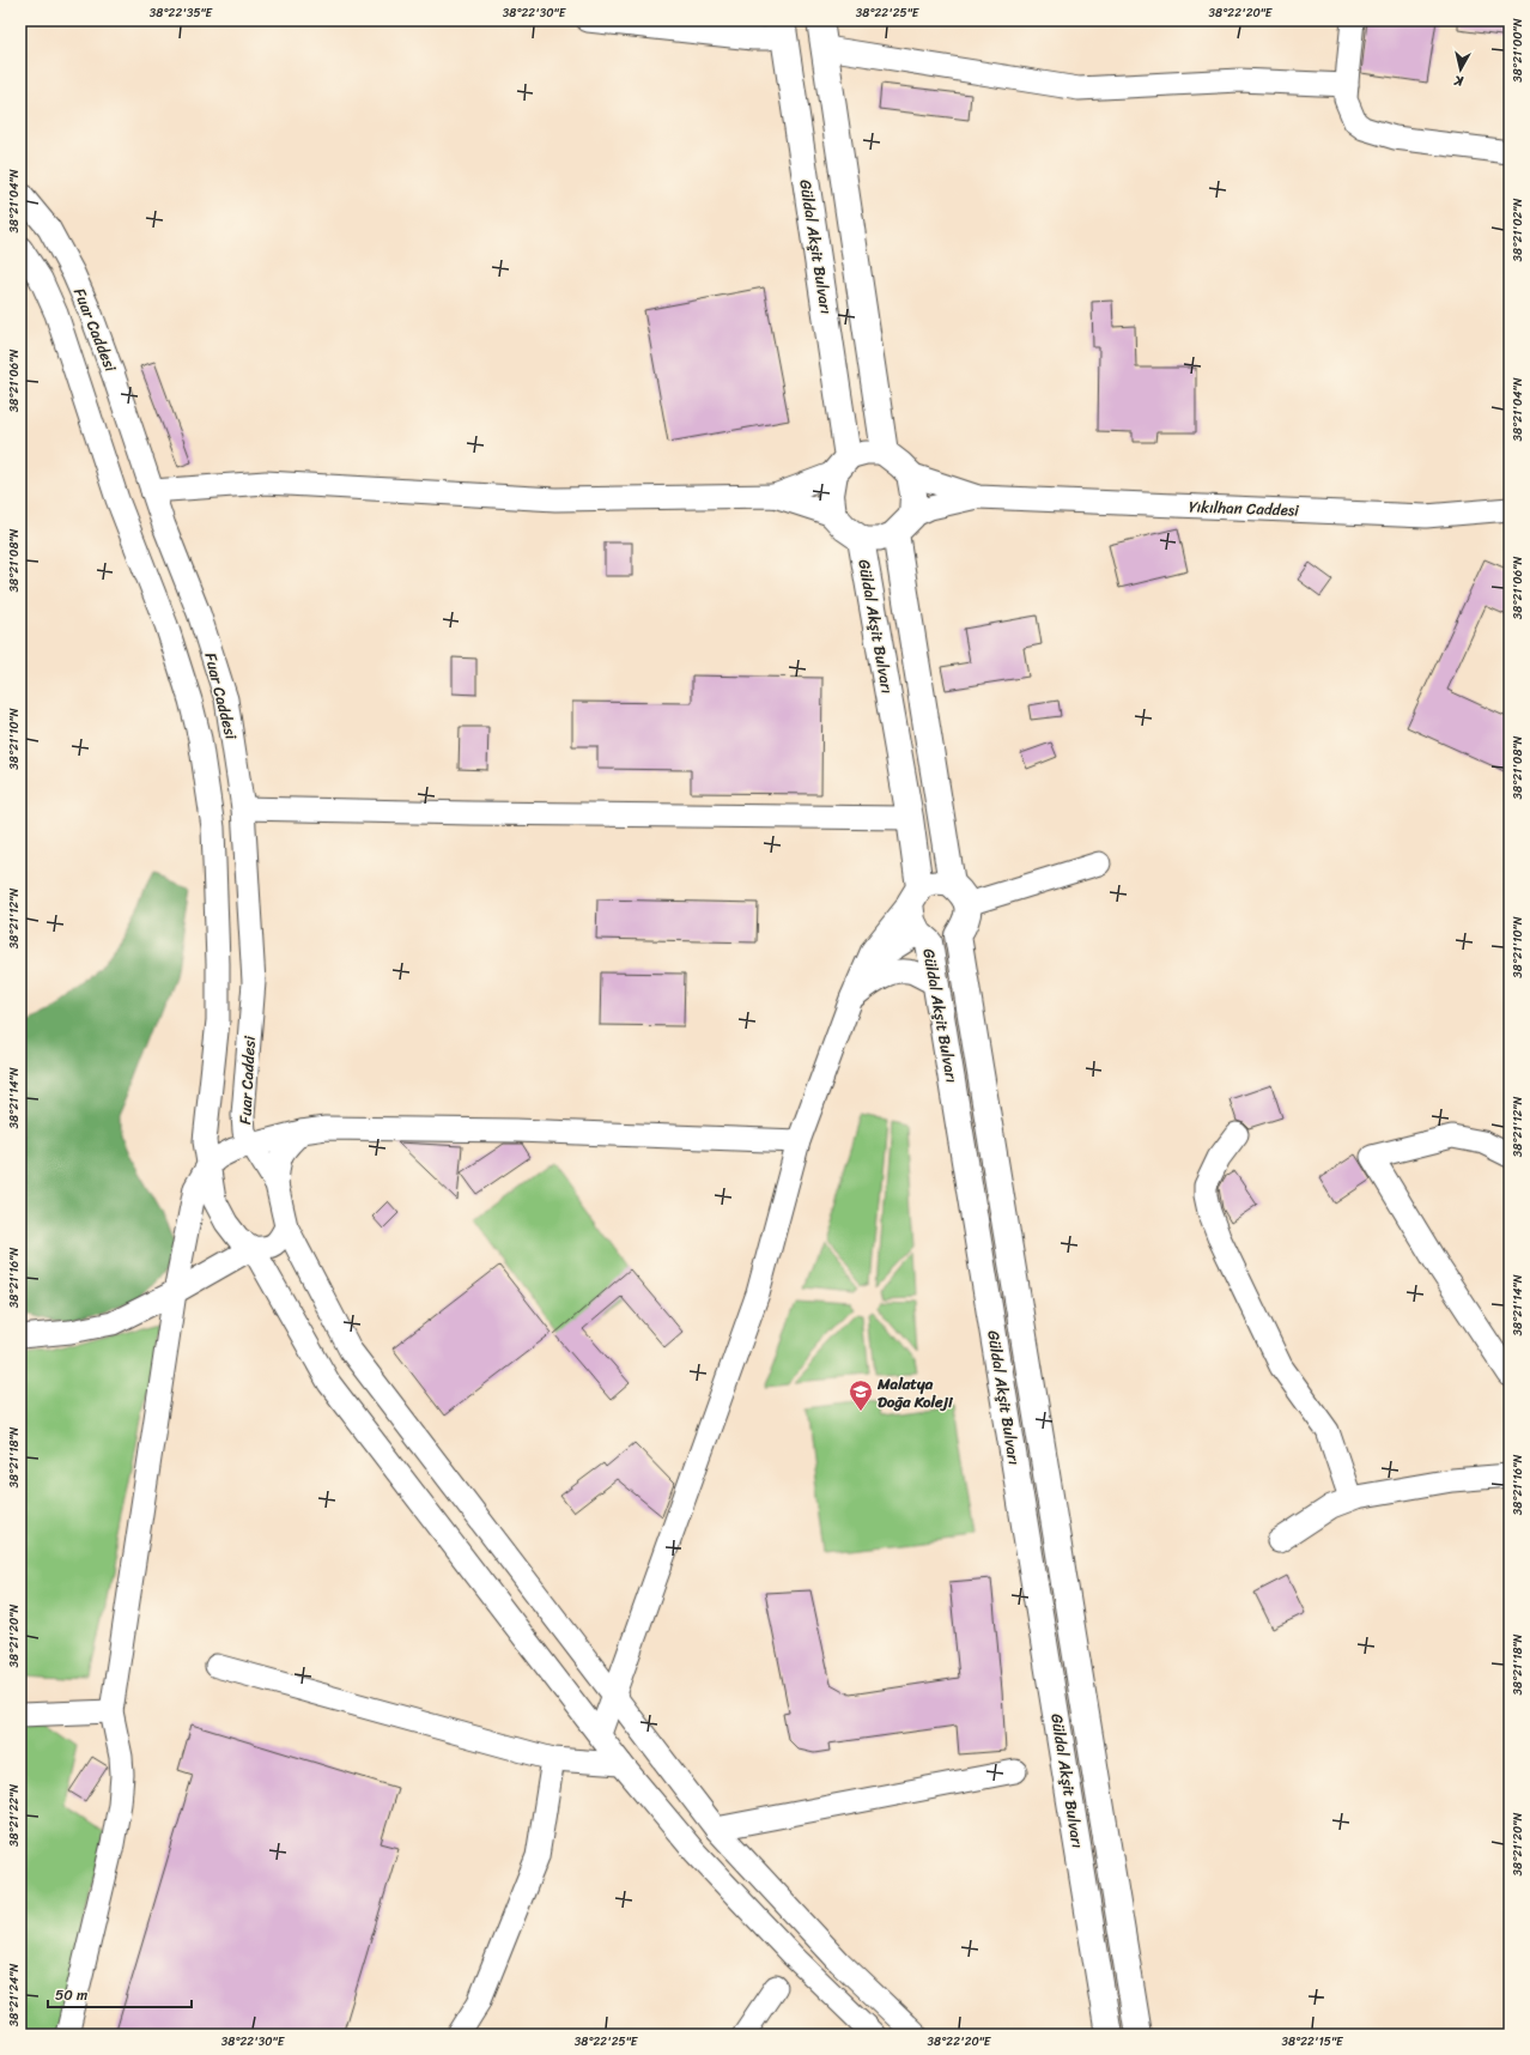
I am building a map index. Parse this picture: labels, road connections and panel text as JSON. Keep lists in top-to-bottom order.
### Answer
{
  "streets": {
    "main road": ["Güldal Akşit Bulvarı"],
    "street": ["Fuar Caddesi", "Yıkılhan Caddesi"]
  },
  "crossings": [
    ["Güldal Akşit Bulvarı", "Yıkılhan Caddesi"]
  ],
  "places": {
    "school or university": ["Malatya Doğa Koleji"]
  },
  "scale_bar": "50 m",
  "north": "bottom",
  "coordinates": [
    "38°22'35\"E",
    "38°22'30\"E",
    "38°22'25\"E",
    "38°22'20\"E",
    "38°21'00\"N",
    "38°21'04\"N",
    "38°21'02\"N",
    "38°21'06\"N",
    "38°21'08\"N",
    "38°21'10\"N",
    "38°21'12\"N",
    "38°21'14\"N",
    "38°21'16\"N",
    "38°21'18\"N",
    "38°21'20\"N",
    "38°21'22\"N",
    "38°21'24\"N",
    "38°22'15\"E"
  ]
}
